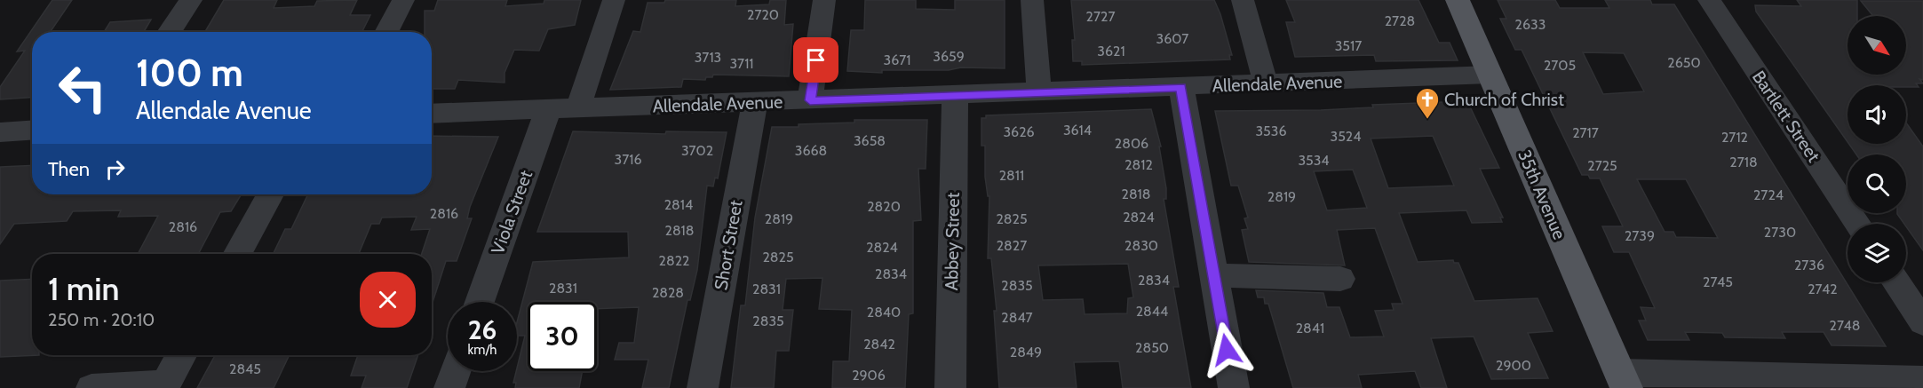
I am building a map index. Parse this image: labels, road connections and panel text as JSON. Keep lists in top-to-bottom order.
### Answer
{
  "streets": {
    "main road": ["35th Avenue"],
    "street": [
      "Allendale Avenue",
      "Bartlett Street",
      "Viola Street",
      "Abbey Street",
      "Short Street"
    ]
  },
  "crossings": [
    ["Allendale Avenue", "35th Avenue"],
    ["Allendale Avenue", "Viola Street"],
    ["Allendale Avenue", "Abbey Street"],
    ["Allendale Avenue", "Short Street"]
  ],
  "places": {
    "church": ["Church of Christ"]
  },
  "house_numbers": [
    "2720",
    "2727",
    "2728",
    "2633",
    "3607",
    "3517",
    "3621",
    "3659",
    "3713",
    "3671",
    "2650",
    "3711",
    "2705",
    "3614",
    "3536",
    "3626",
    "2717",
    "3524",
    "2712",
    "3658",
    "2806",
    "3702",
    "3668",
    "3716",
    "3534",
    "2718",
    "2812",
    "2725",
    "2811",
    "2818",
    "2724",
    "2819",
    "2814",
    "2820",
    "2816",
    "2824",
    "2819",
    "2825",
    "2816",
    "2818",
    "2730",
    "2739",
    "2827",
    "2830",
    "2824",
    "2825",
    "2822",
    "2736",
    "2834",
    "2834",
    "2745",
    "2835",
    "2831",
    "2831",
    "2742",
    "2828",
    "2844",
    "2840",
    "2847",
    "2835",
    "2748",
    "2841",
    "2842",
    "2850",
    "2849",
    "2900",
    "2845",
    "2906"
  ],
  "north": "bottom right",
  "page": {
    "turn": ["100 m", "Allendale Avenue"],
    "then": "Then",
    "heading": ["1 min", "250 m · 20:10"],
    "speed": "26 km/h",
    "limit": "30"
  }
}
